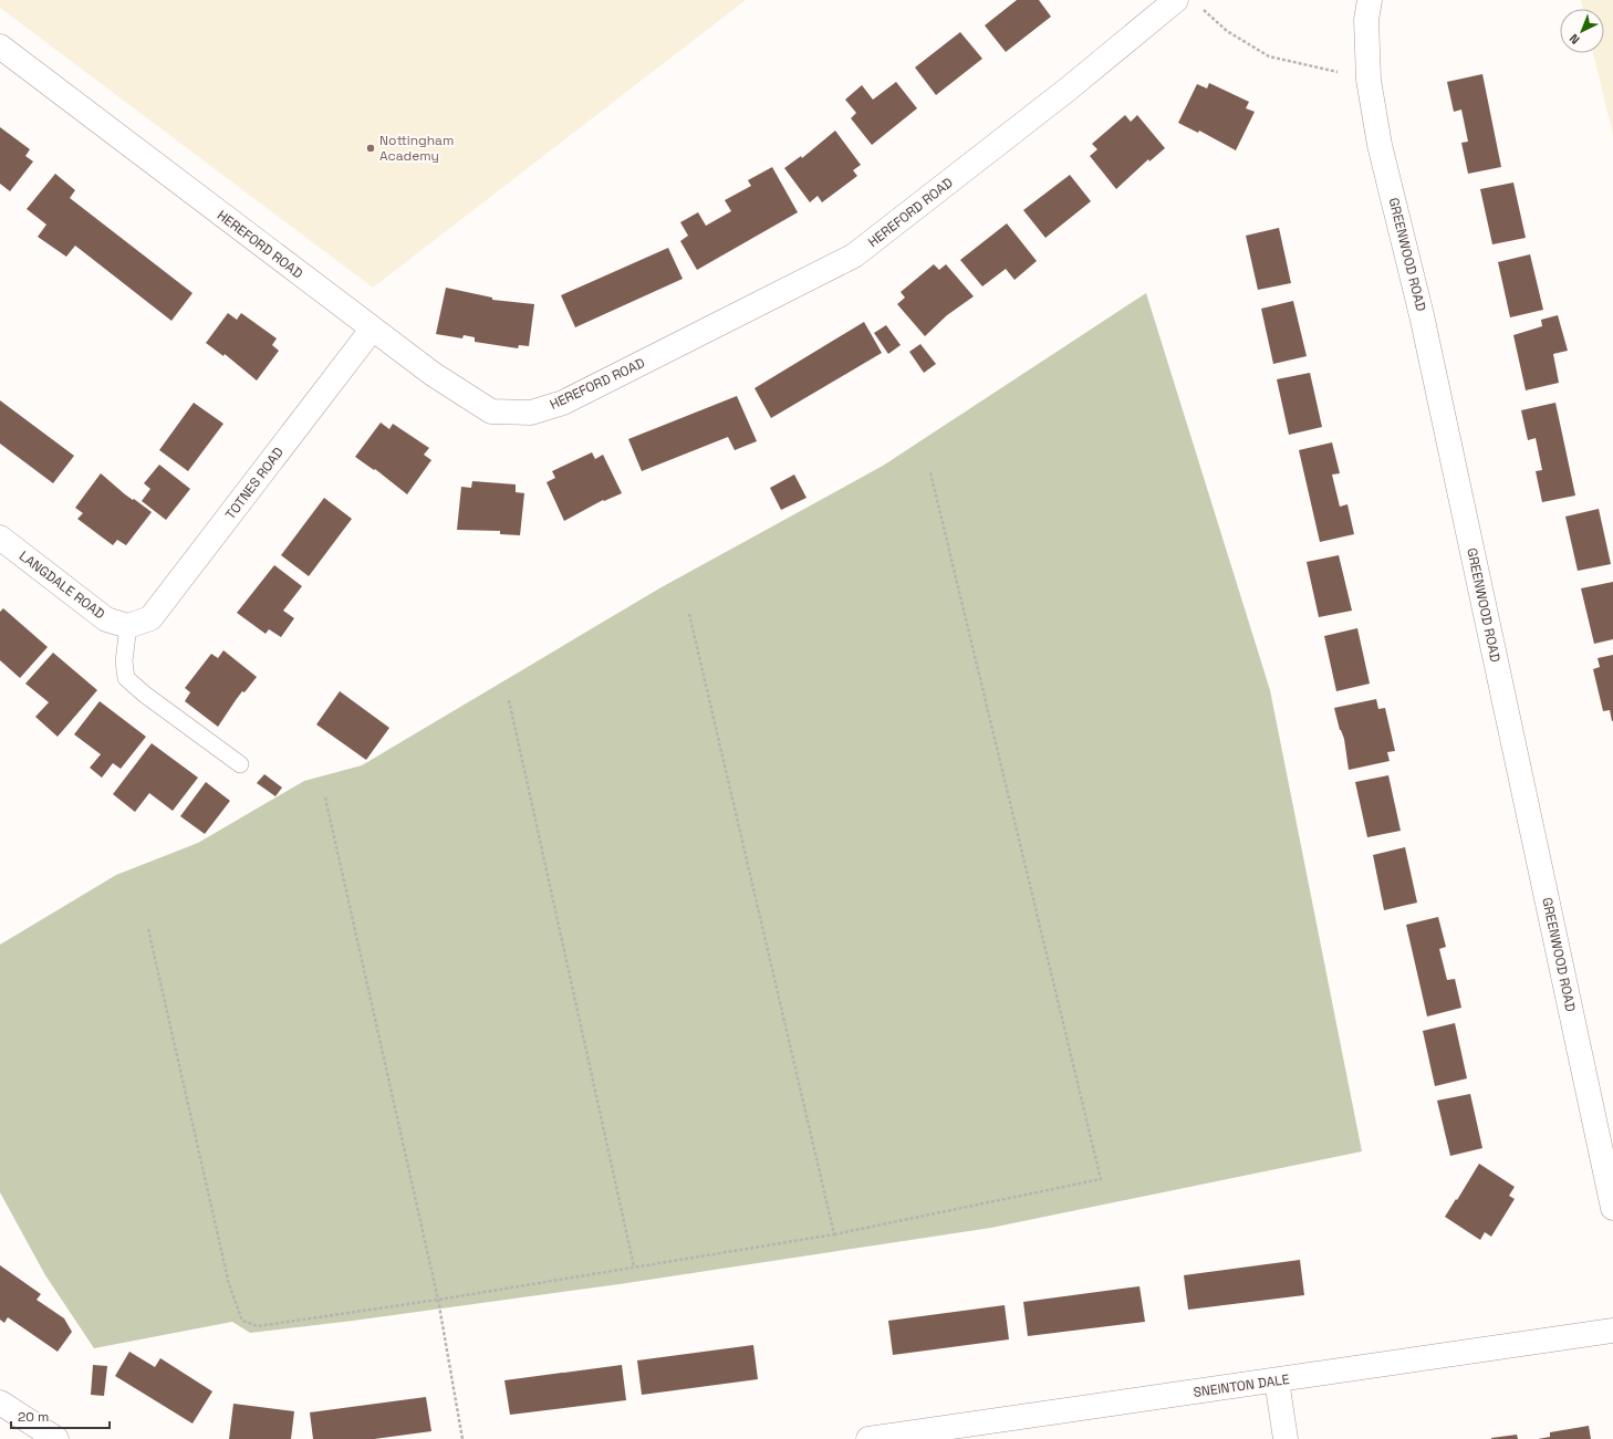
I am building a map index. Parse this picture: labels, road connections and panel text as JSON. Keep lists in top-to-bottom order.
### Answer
{
  "streets": {
    "street": [
      "HEREFORD ROAD",
      "GREENWOOD ROAD",
      "TOTNES ROAD",
      "LANGDALE ROAD",
      "SNEINTON DALE"
    ]
  },
  "crossings": [
    ["HEREFORD ROAD", "TOTNES ROAD"],
    ["TOTNES ROAD", "LANGDALE ROAD"]
  ],
  "places": ["Nottingham Academy"],
  "scale_bar": "20 m",
  "north": "bottom left"
}
